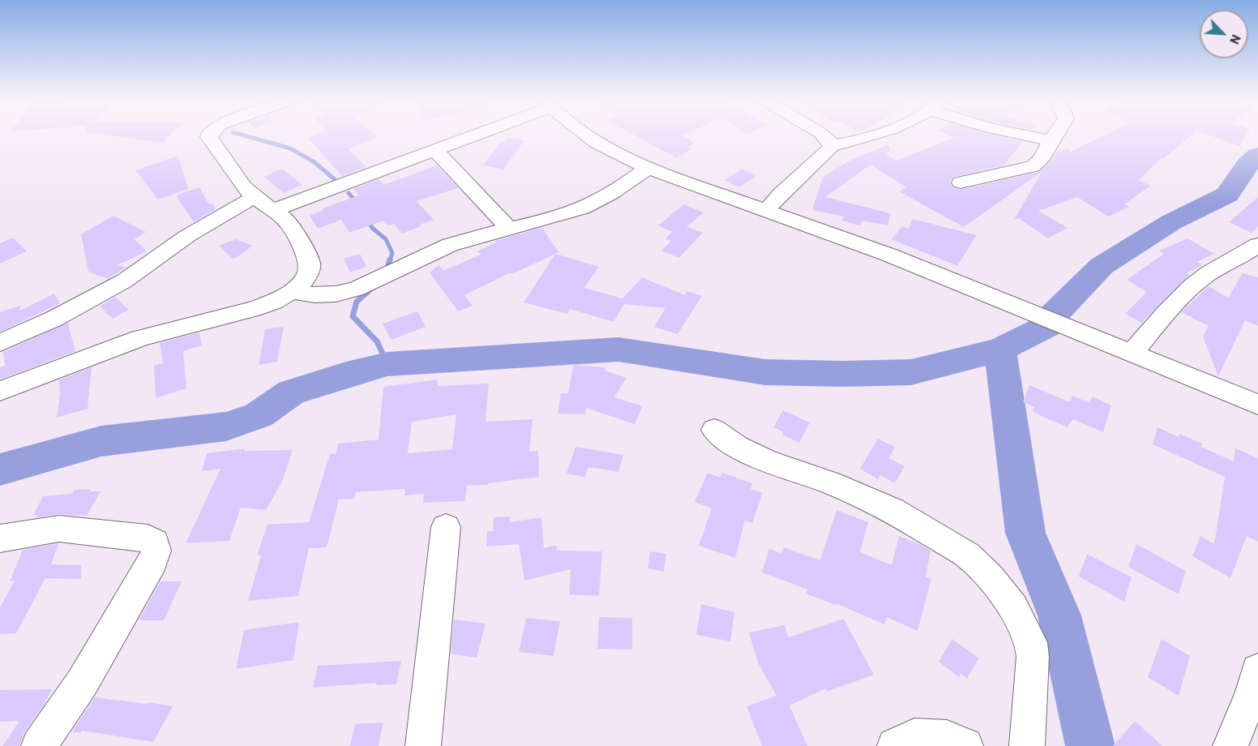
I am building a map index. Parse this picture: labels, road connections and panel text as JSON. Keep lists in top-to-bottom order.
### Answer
{
  "north": "bottom right"
}
